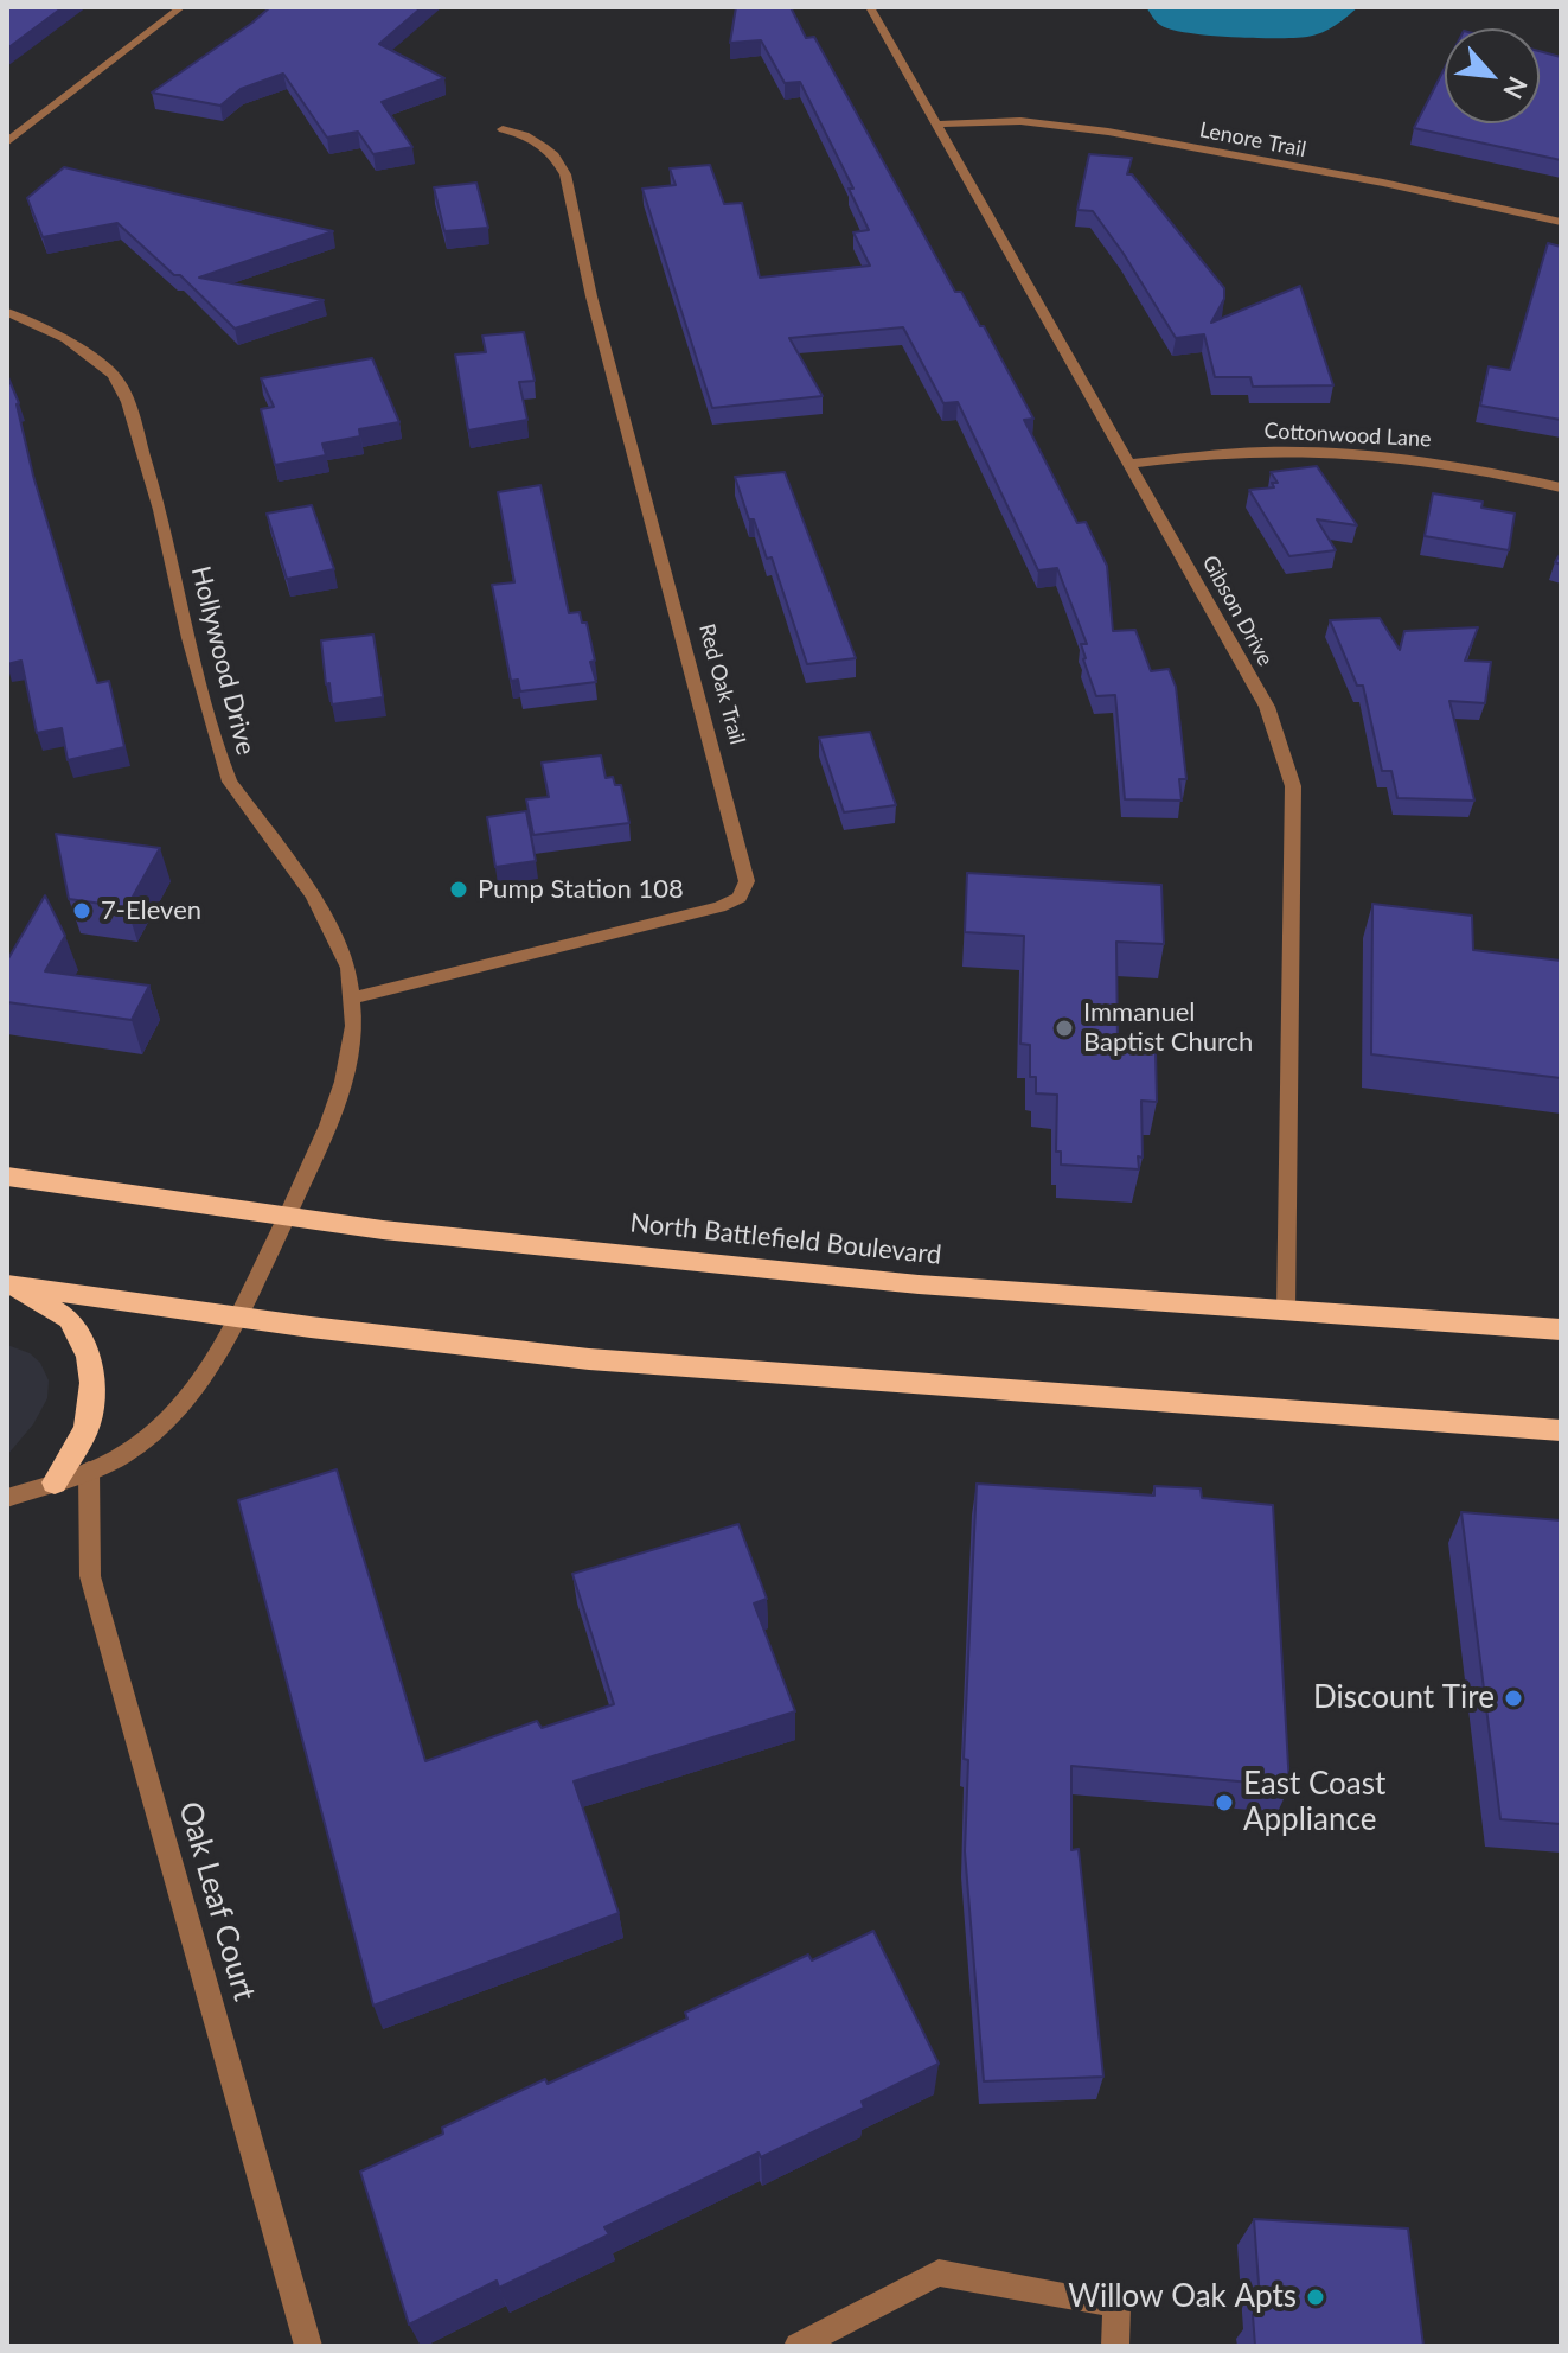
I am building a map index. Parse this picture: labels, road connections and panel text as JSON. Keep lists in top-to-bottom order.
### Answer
{
  "streets": {
    "main road": ["North Battlefield Boulevard"],
    "street": [
      "Lenore Trail",
      "Cottonwood Lane",
      "Gibson Drive",
      "Hollywood Drive",
      "Red Oak Trail",
      "Oak Leaf Court"
    ]
  },
  "crossings": [
    ["Lenore Trail", "Gibson Drive"],
    ["Cottonwood Lane", "Gibson Drive"],
    ["Gibson Drive", "North Battlefield Boulevard"],
    ["Hollywood Drive", "Red Oak Trail"],
    ["Hollywood Drive", "North Battlefield Boulevard"],
    ["Hollywood Drive", "Oak Leaf Court"]
  ],
  "places": [
    "Pump Station 108",
    "7-Eleven",
    "Immanuel Baptist Church",
    "Discount Tire",
    "East Coast Appliance",
    "Willow Oak Apts"
  ],
  "north": "bottom right"
}
